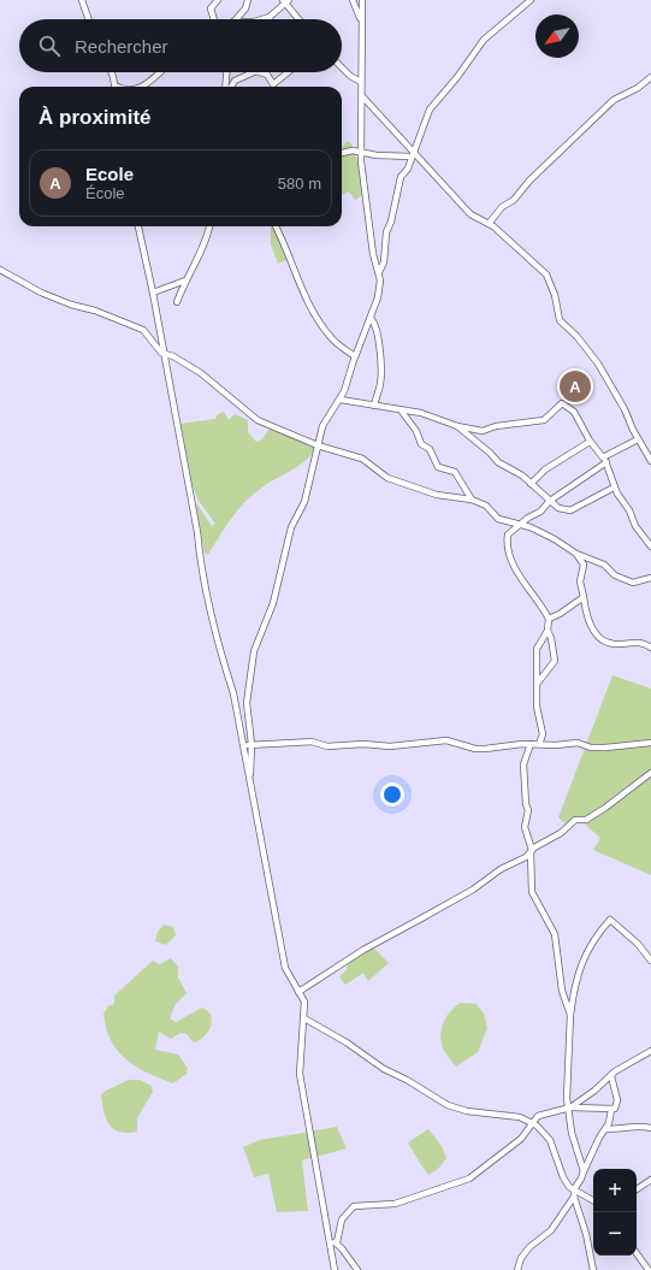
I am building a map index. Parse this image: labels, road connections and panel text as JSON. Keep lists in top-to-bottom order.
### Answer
{
  "north": "bottom left",
  "page": {
    "search": "Rechercher",
    "heading": "À proximité",
    "list": [
      {
        "mark": "A",
        "name": "Ecole",
        "note": "École",
        "value": "580 m"
      }
    ],
    "pins": "A",
    "map_buttons": ["+", "−"]
  }
}
